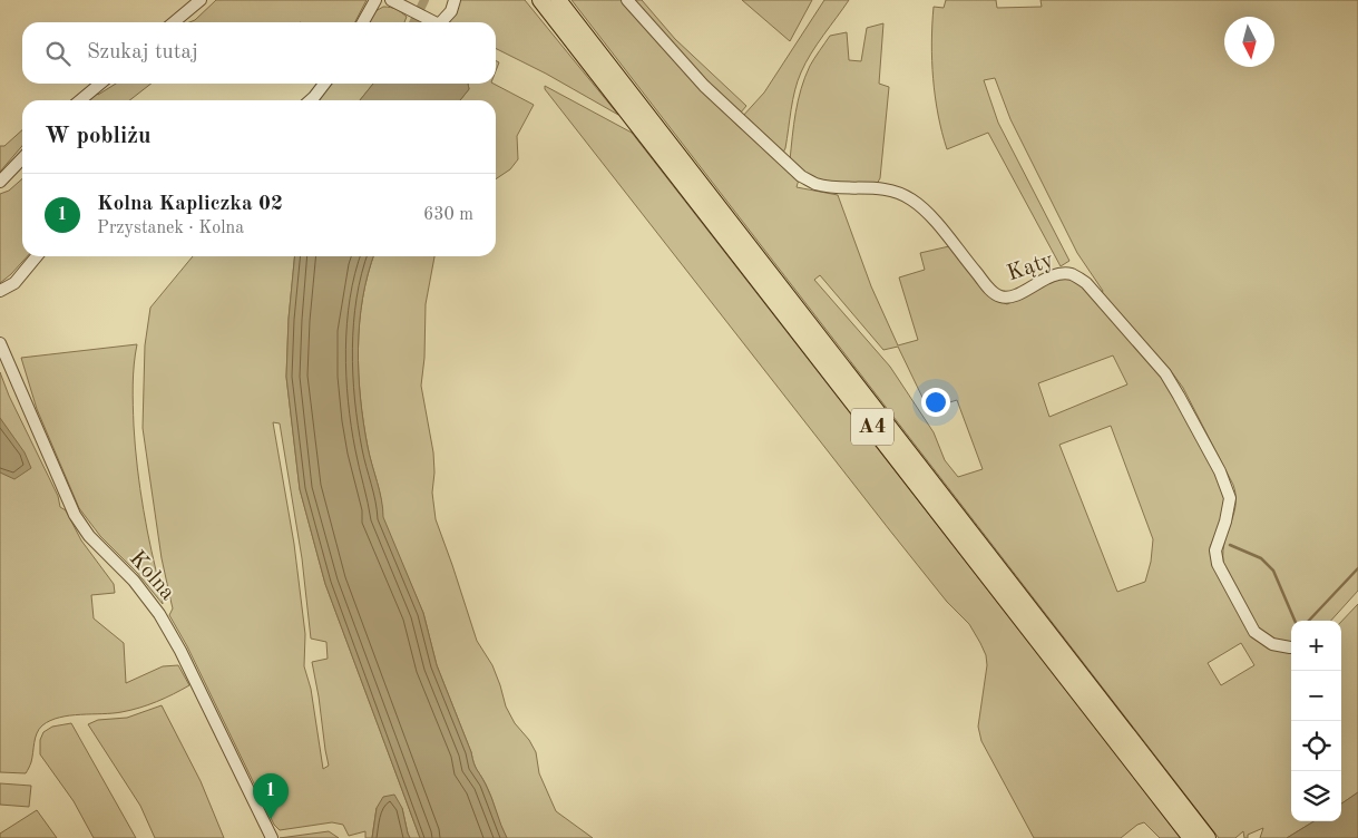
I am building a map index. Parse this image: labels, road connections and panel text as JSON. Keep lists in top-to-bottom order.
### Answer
{
  "streets": {
    "highway": ["A4"],
    "street": ["Kąty", "Kolna"]
  },
  "north": "bottom",
  "page": {
    "search": "Szukaj tutaj",
    "heading": "W pobliżu",
    "list": [
      {
        "mark": "1",
        "name": "Kolna Kapliczka 02",
        "note": "Przystanek · Kolna",
        "value": "630 m"
      }
    ],
    "map_buttons": ["+", "−"],
    "pins": "1"
  }
}
